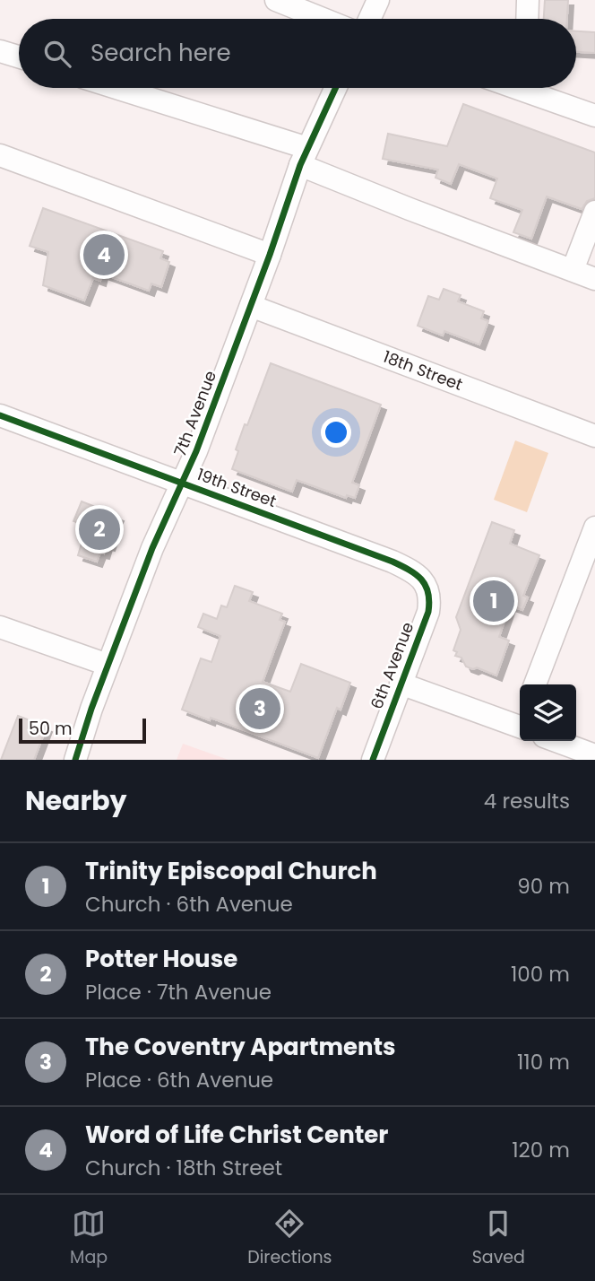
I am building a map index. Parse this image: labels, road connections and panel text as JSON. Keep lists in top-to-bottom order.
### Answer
{
  "streets": {
    "street": [
      "18th Street",
      "7th Avenue",
      "19th Street",
      "6th Avenue"
    ]
  },
  "crossings": [
    ["18th Street", "7th Avenue"],
    ["7th Avenue", "19th Street"],
    ["19th Street", "6th Avenue"]
  ],
  "scale_bar": "50 m",
  "page": {
    "search": "Search here",
    "pins": [
      "4",
      "2",
      "1",
      "3"
    ],
    "scale": "50 m",
    "heading": ["Nearby", "4 results"],
    "list": [
      {
        "mark": "1",
        "name": "Trinity Episcopal Church",
        "note": "Church · 6th Avenue",
        "value": "90 m"
      },
      {
        "mark": "2",
        "name": "Potter House",
        "note": "Place · 7th Avenue",
        "value": "100 m"
      },
      {
        "mark": "3",
        "name": "The Coventry Apartments",
        "note": "Place · 6th Avenue",
        "value": "110 m"
      },
      {
        "mark": "4",
        "name": "Word of Life Christ Center",
        "note": "Church · 18th Street",
        "value": "120 m"
      }
    ],
    "nav": ["Map", "Directions", "Saved"]
  }
}
